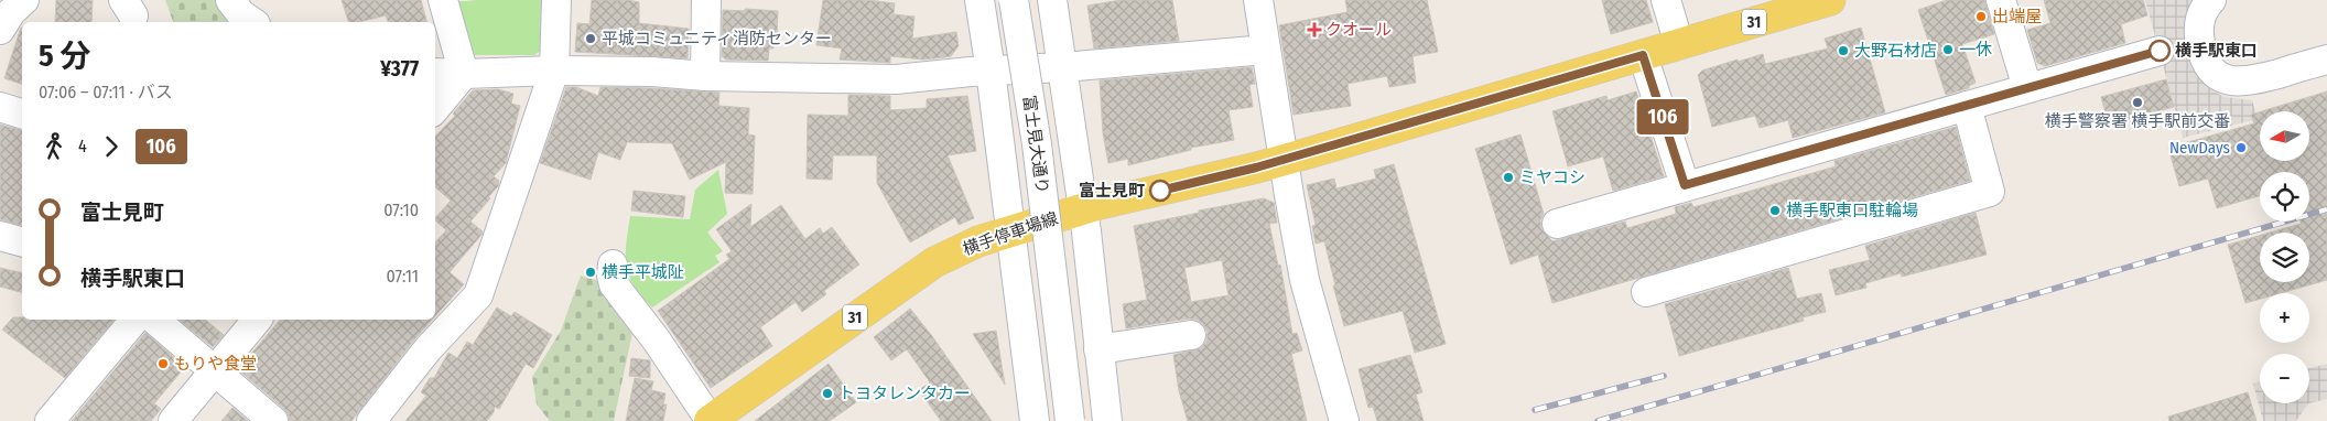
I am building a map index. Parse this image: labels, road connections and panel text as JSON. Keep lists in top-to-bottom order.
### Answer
{
  "streets": {
    "main road": ["31", "横手停車場線"],
    "street": ["富士見大通り"]
  },
  "places": {
    "other": [
      "出端屋",
      "平城コミュニティ消防センター",
      "一休",
      "大野石材店",
      "横手駅東口",
      "横手警察署 横手駅前交番",
      "NewDays",
      "ミヤコシ",
      "富士見町",
      "横手駅東口駐輪場",
      "横手平城阯",
      "もりや食堂",
      "トヨタレンタカー"
    ],
    "health": ["クオール"]
  },
  "lines": ["bus line 106"],
  "north": "left",
  "page": {
    "on_map": "106",
    "heading": ["5 分", "07:06 – 07:11 · バス", "¥377"],
    "map_buttons": ["+", "−"],
    "legs": ["4", "106"],
    "list": [
      {
        "name": "富士見町",
        "value": "07:10"
      },
      {
        "name": "横手駅東口",
        "value": "07:11"
      }
    ]
  }
}
